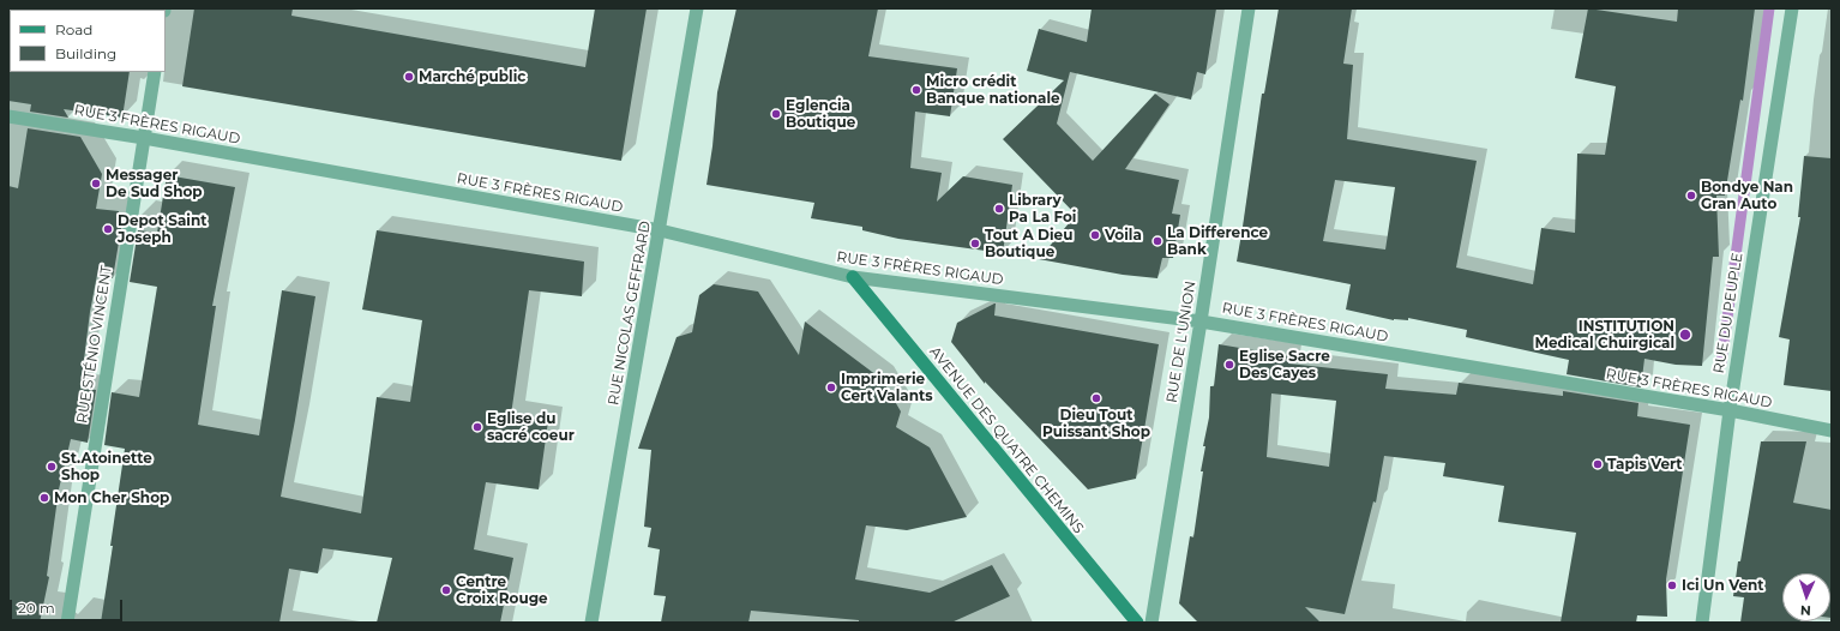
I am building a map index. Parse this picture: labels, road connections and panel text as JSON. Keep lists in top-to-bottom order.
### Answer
{
  "streets": {
    "main road": ["AVENUE DES QUATRE CHEMINS"],
    "street": [
      "RUE 3 FRÈRES RIGAUD",
      "RUE NICOLAS GEFFRARD",
      "RUE DU PEUPLE",
      "RUE DE L'UNION",
      "RUE STÉNIO VINCENT"
    ]
  },
  "crossings": [
    ["RUE 3 FRÈRES RIGAUD", "RUE NICOLAS GEFFRARD"],
    ["RUE 3 FRÈRES RIGAUD", "RUE DU PEUPLE"],
    ["RUE 3 FRÈRES RIGAUD", "RUE DE L'UNION"],
    ["RUE 3 FRÈRES RIGAUD", "RUE STÉNIO VINCENT"],
    ["RUE 3 FRÈRES RIGAUD", "AVENUE DES QUATRE CHEMINS"]
  ],
  "places": [
    "Marché public",
    "Micro crédit Banque nationale",
    "Eglencia Boutique",
    "Messager De Sud Shop",
    "Bondye Nan Gran Auto",
    "Library Pa La Foi",
    "Depot Saint Joseph",
    "Voila",
    "La Difference Bank",
    "Tout A Dieu Boutique",
    "INSTITUTION Medical Chuirgical",
    "Eglise Sacre Des Cayes",
    "Imprimerie Cert Valants",
    "Dieu Tout Puissant Shop",
    "Eglise du sacré coeur",
    "Tapis Vert",
    "St.Atoinette Shop",
    "Mon Cher Shop",
    "Ici Un Vent",
    "Centre Croix Rouge"
  ],
  "legend": ["Road", "Building"],
  "scale_bar": "20 m",
  "north": "bottom"
}
